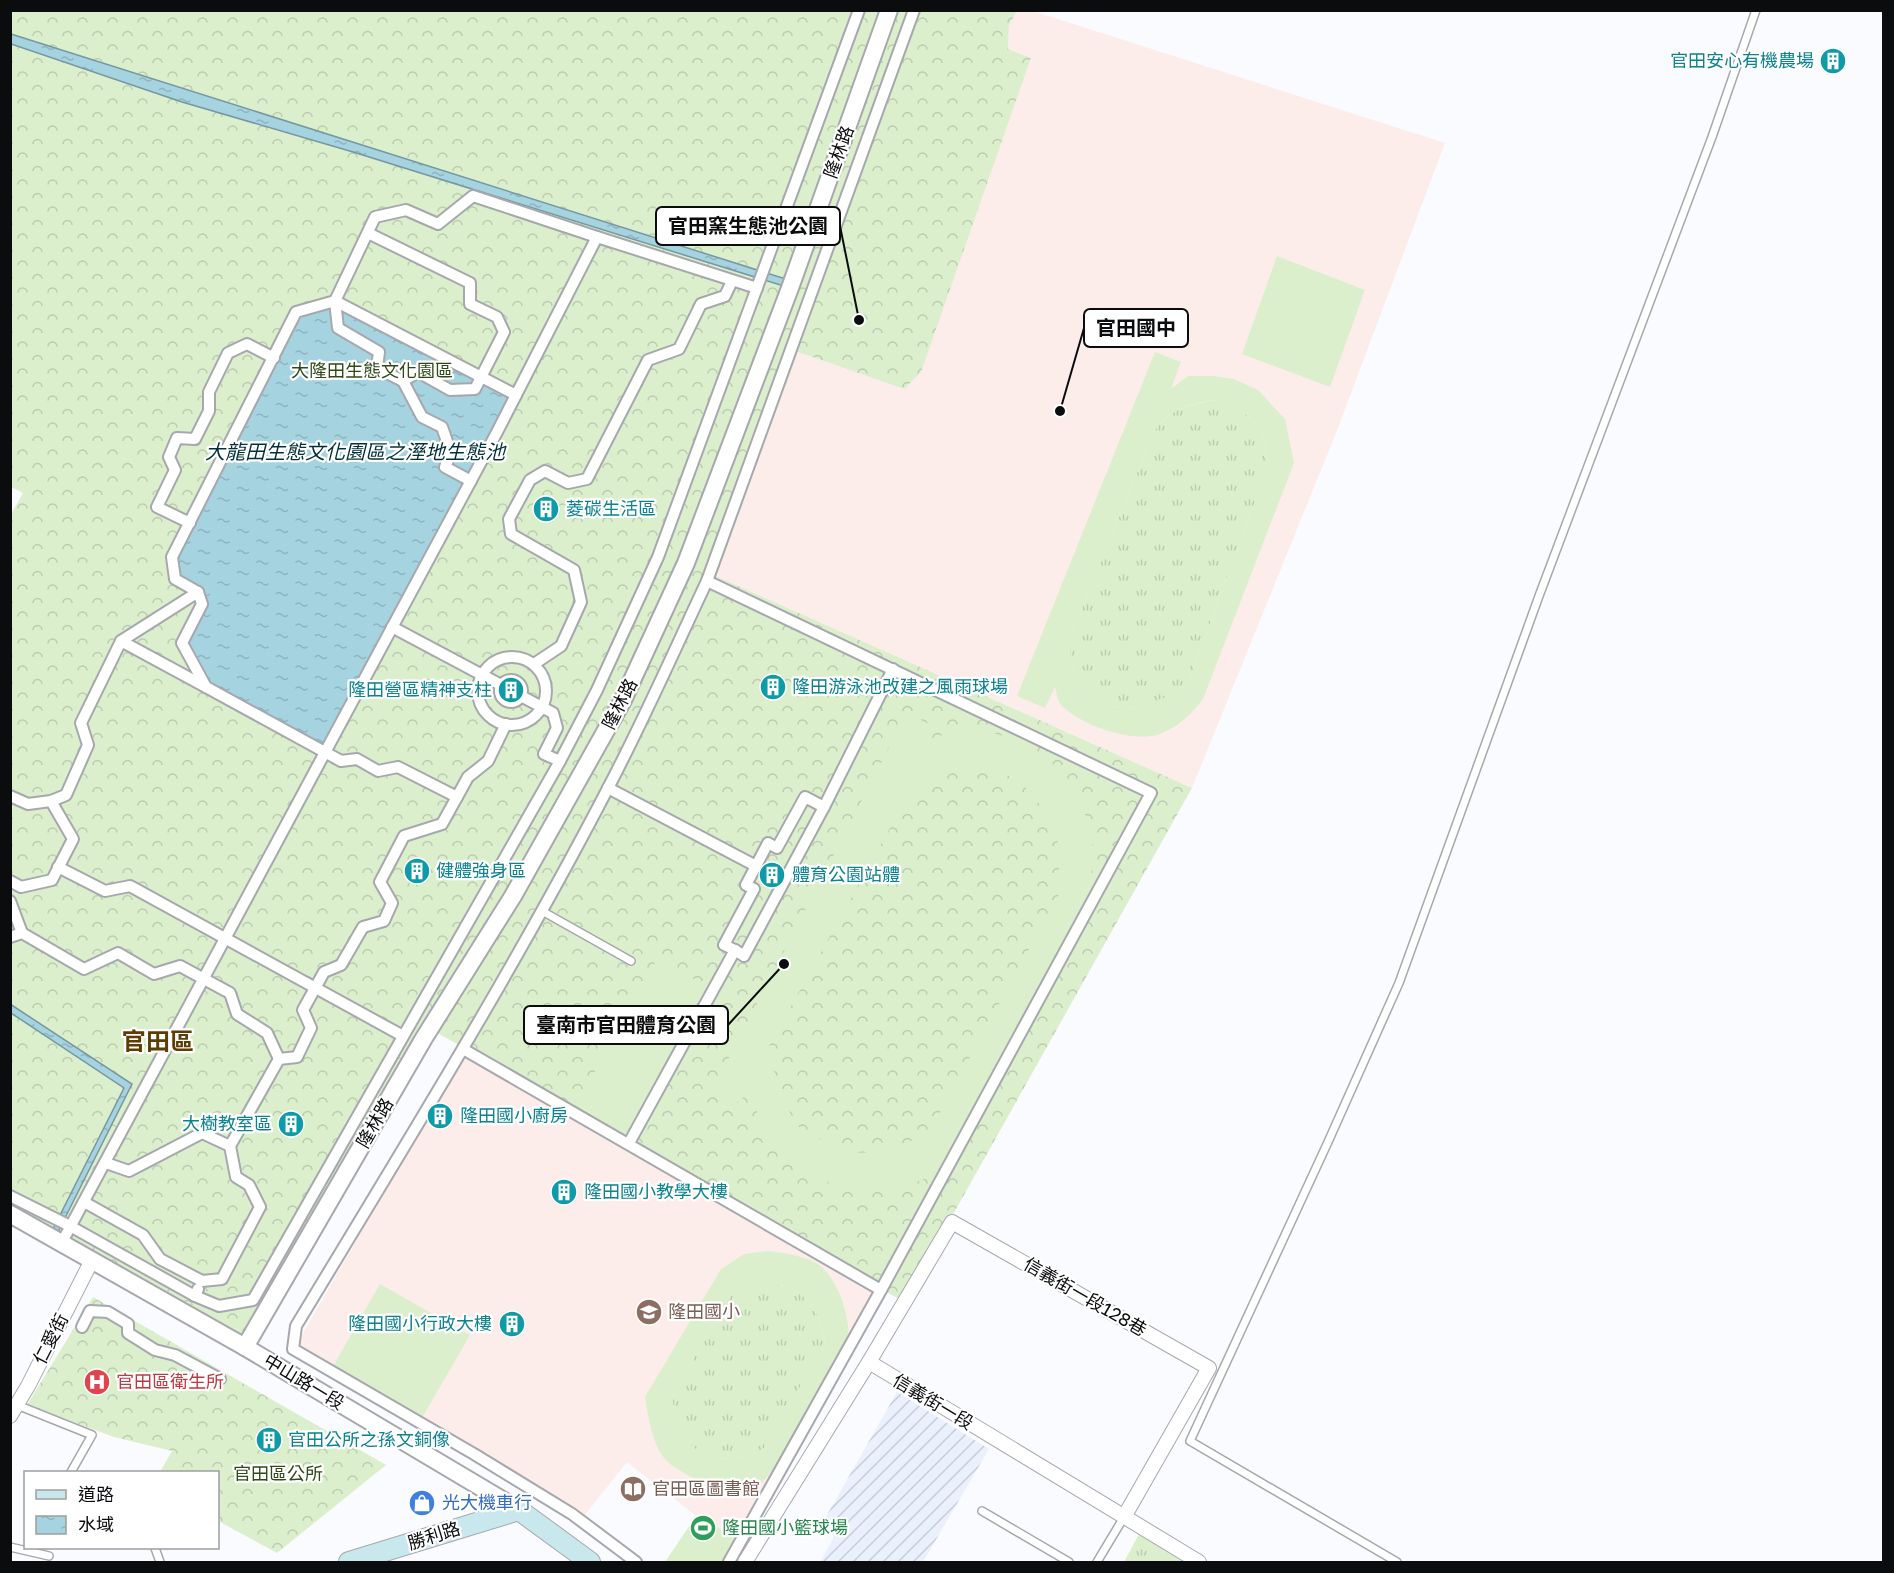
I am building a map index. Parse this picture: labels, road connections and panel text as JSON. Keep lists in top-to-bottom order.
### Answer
{
  "streets": {
    "main road": ["中山路一段", "勝利路"],
    "street": [
      "隆林路",
      "信義街一段128巷",
      "仁愛街",
      "信義街一段"
    ]
  },
  "crossings": [
    ["隆林路", "中山路一段"],
    ["信義街一段128巷", "信義街一段"],
    ["仁愛街", "中山路一段"],
    ["中山路一段", "勝利路"]
  ],
  "districts": ["官田區"],
  "water": ["大龍田生態文化園區之溼地生態池"],
  "parks": ["大隆田生態文化園區", "官田區公所"],
  "places": {
    "building": [
      "官田安心有機農場",
      "菱碳生活區",
      "隆田游泳池改建之風雨球場",
      "隆田營區精神支柱",
      "健體強身區",
      "體育公園站體",
      "隆田國小廚房",
      "大樹教室區",
      "隆田國小教學大樓",
      "隆田國小行政大樓",
      "官田公所之孫文銅像"
    ],
    "other": ["官田窯生態池公園", "官田國中", "臺南市官田體育公園"],
    "school or university": ["隆田國小"],
    "hospital": ["官田區衛生所"],
    "library": ["官田區圖書館"],
    "shop": ["光大機車行"],
    "sports": ["隆田國小籃球場"]
  },
  "legend": ["道路", "水域"]
}
